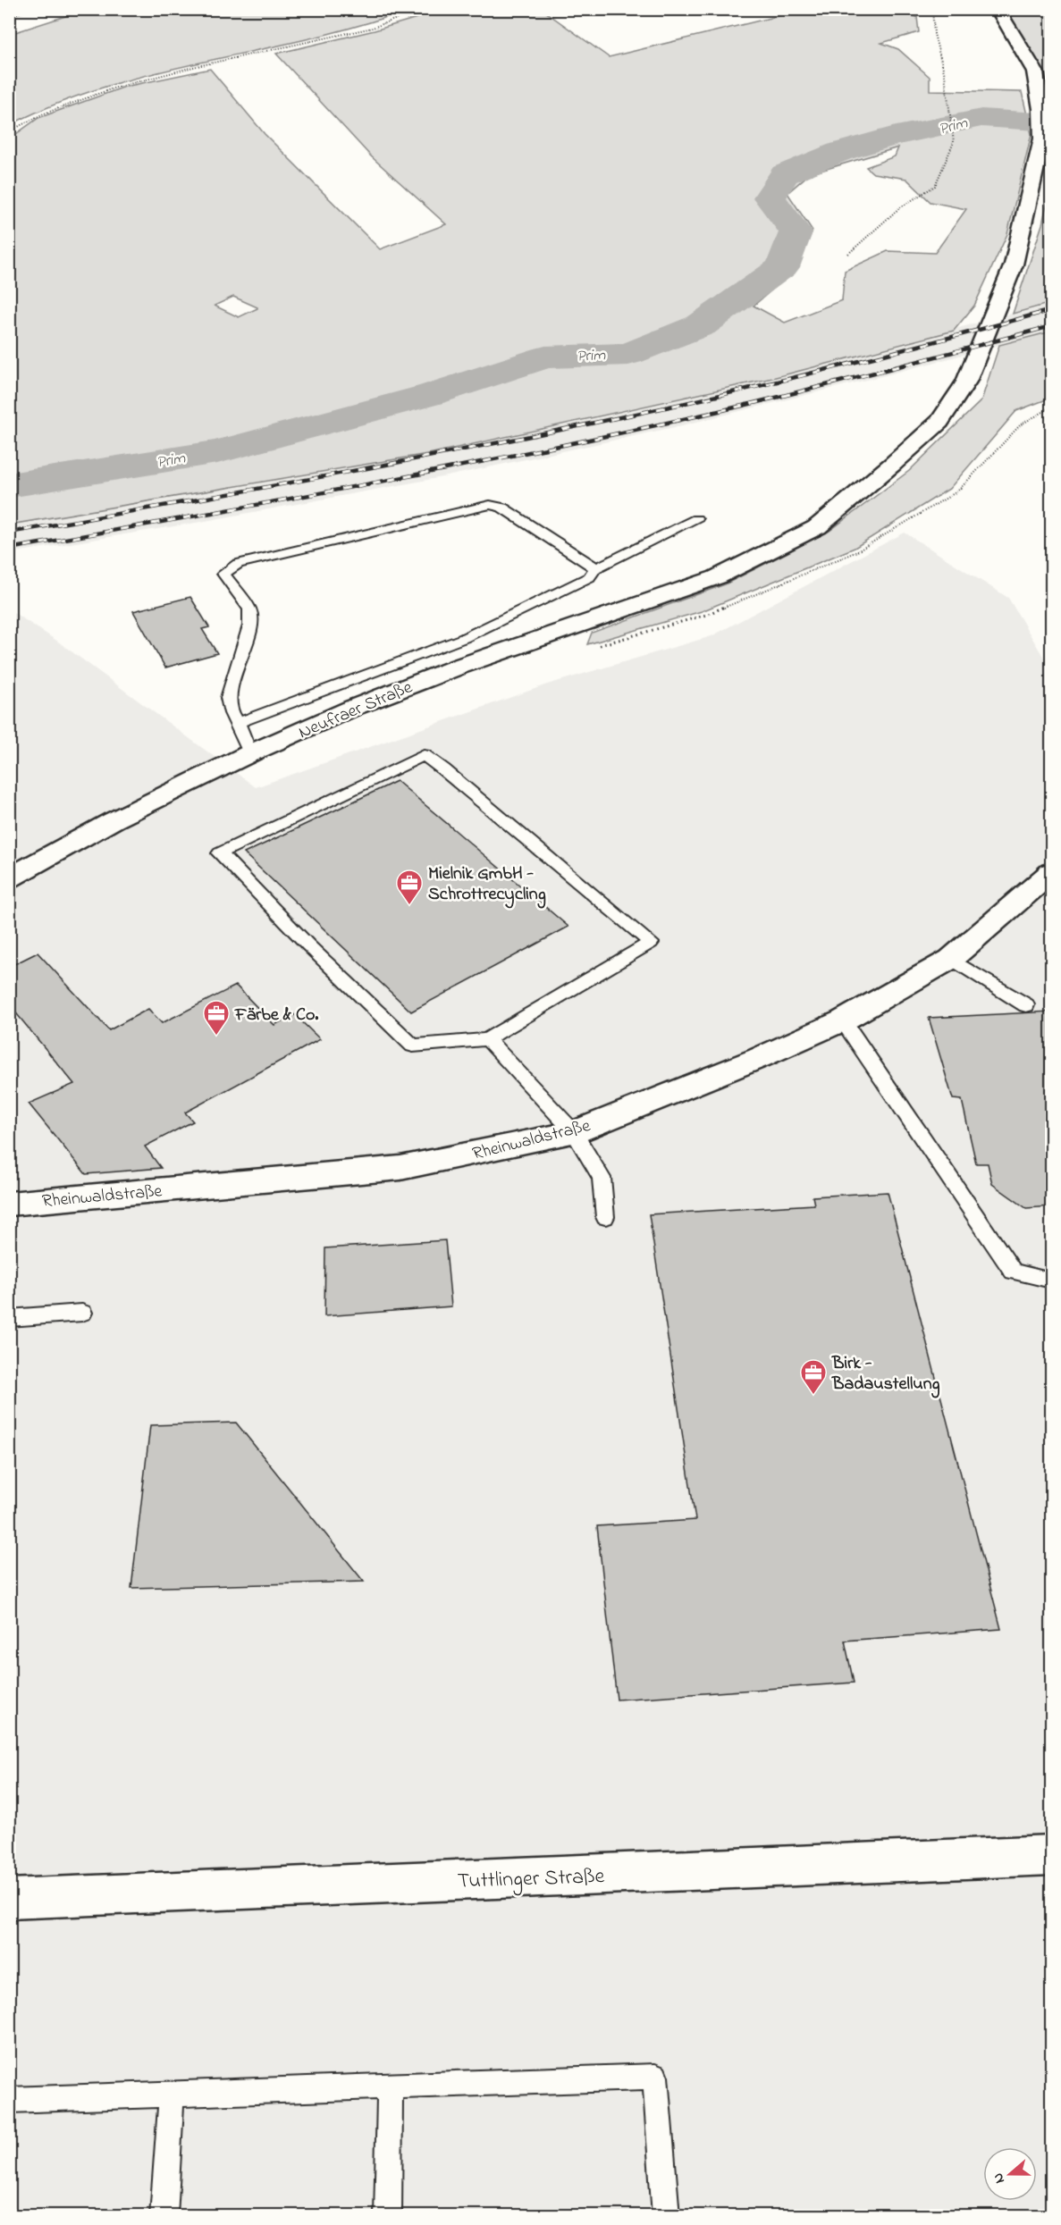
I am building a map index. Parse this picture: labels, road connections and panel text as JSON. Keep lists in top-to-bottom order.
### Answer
{
  "streets": {
    "street": ["Neufraer Straße", "Rheinwaldstraße", "Tuttlinger Straße"]
  },
  "water": ["Prim"],
  "places": {
    "office": ["Mielnik GmbH - Schrottrecycling", "Färbe & Co.", "Birk - Badaustellung"]
  },
  "north": "left"
}
